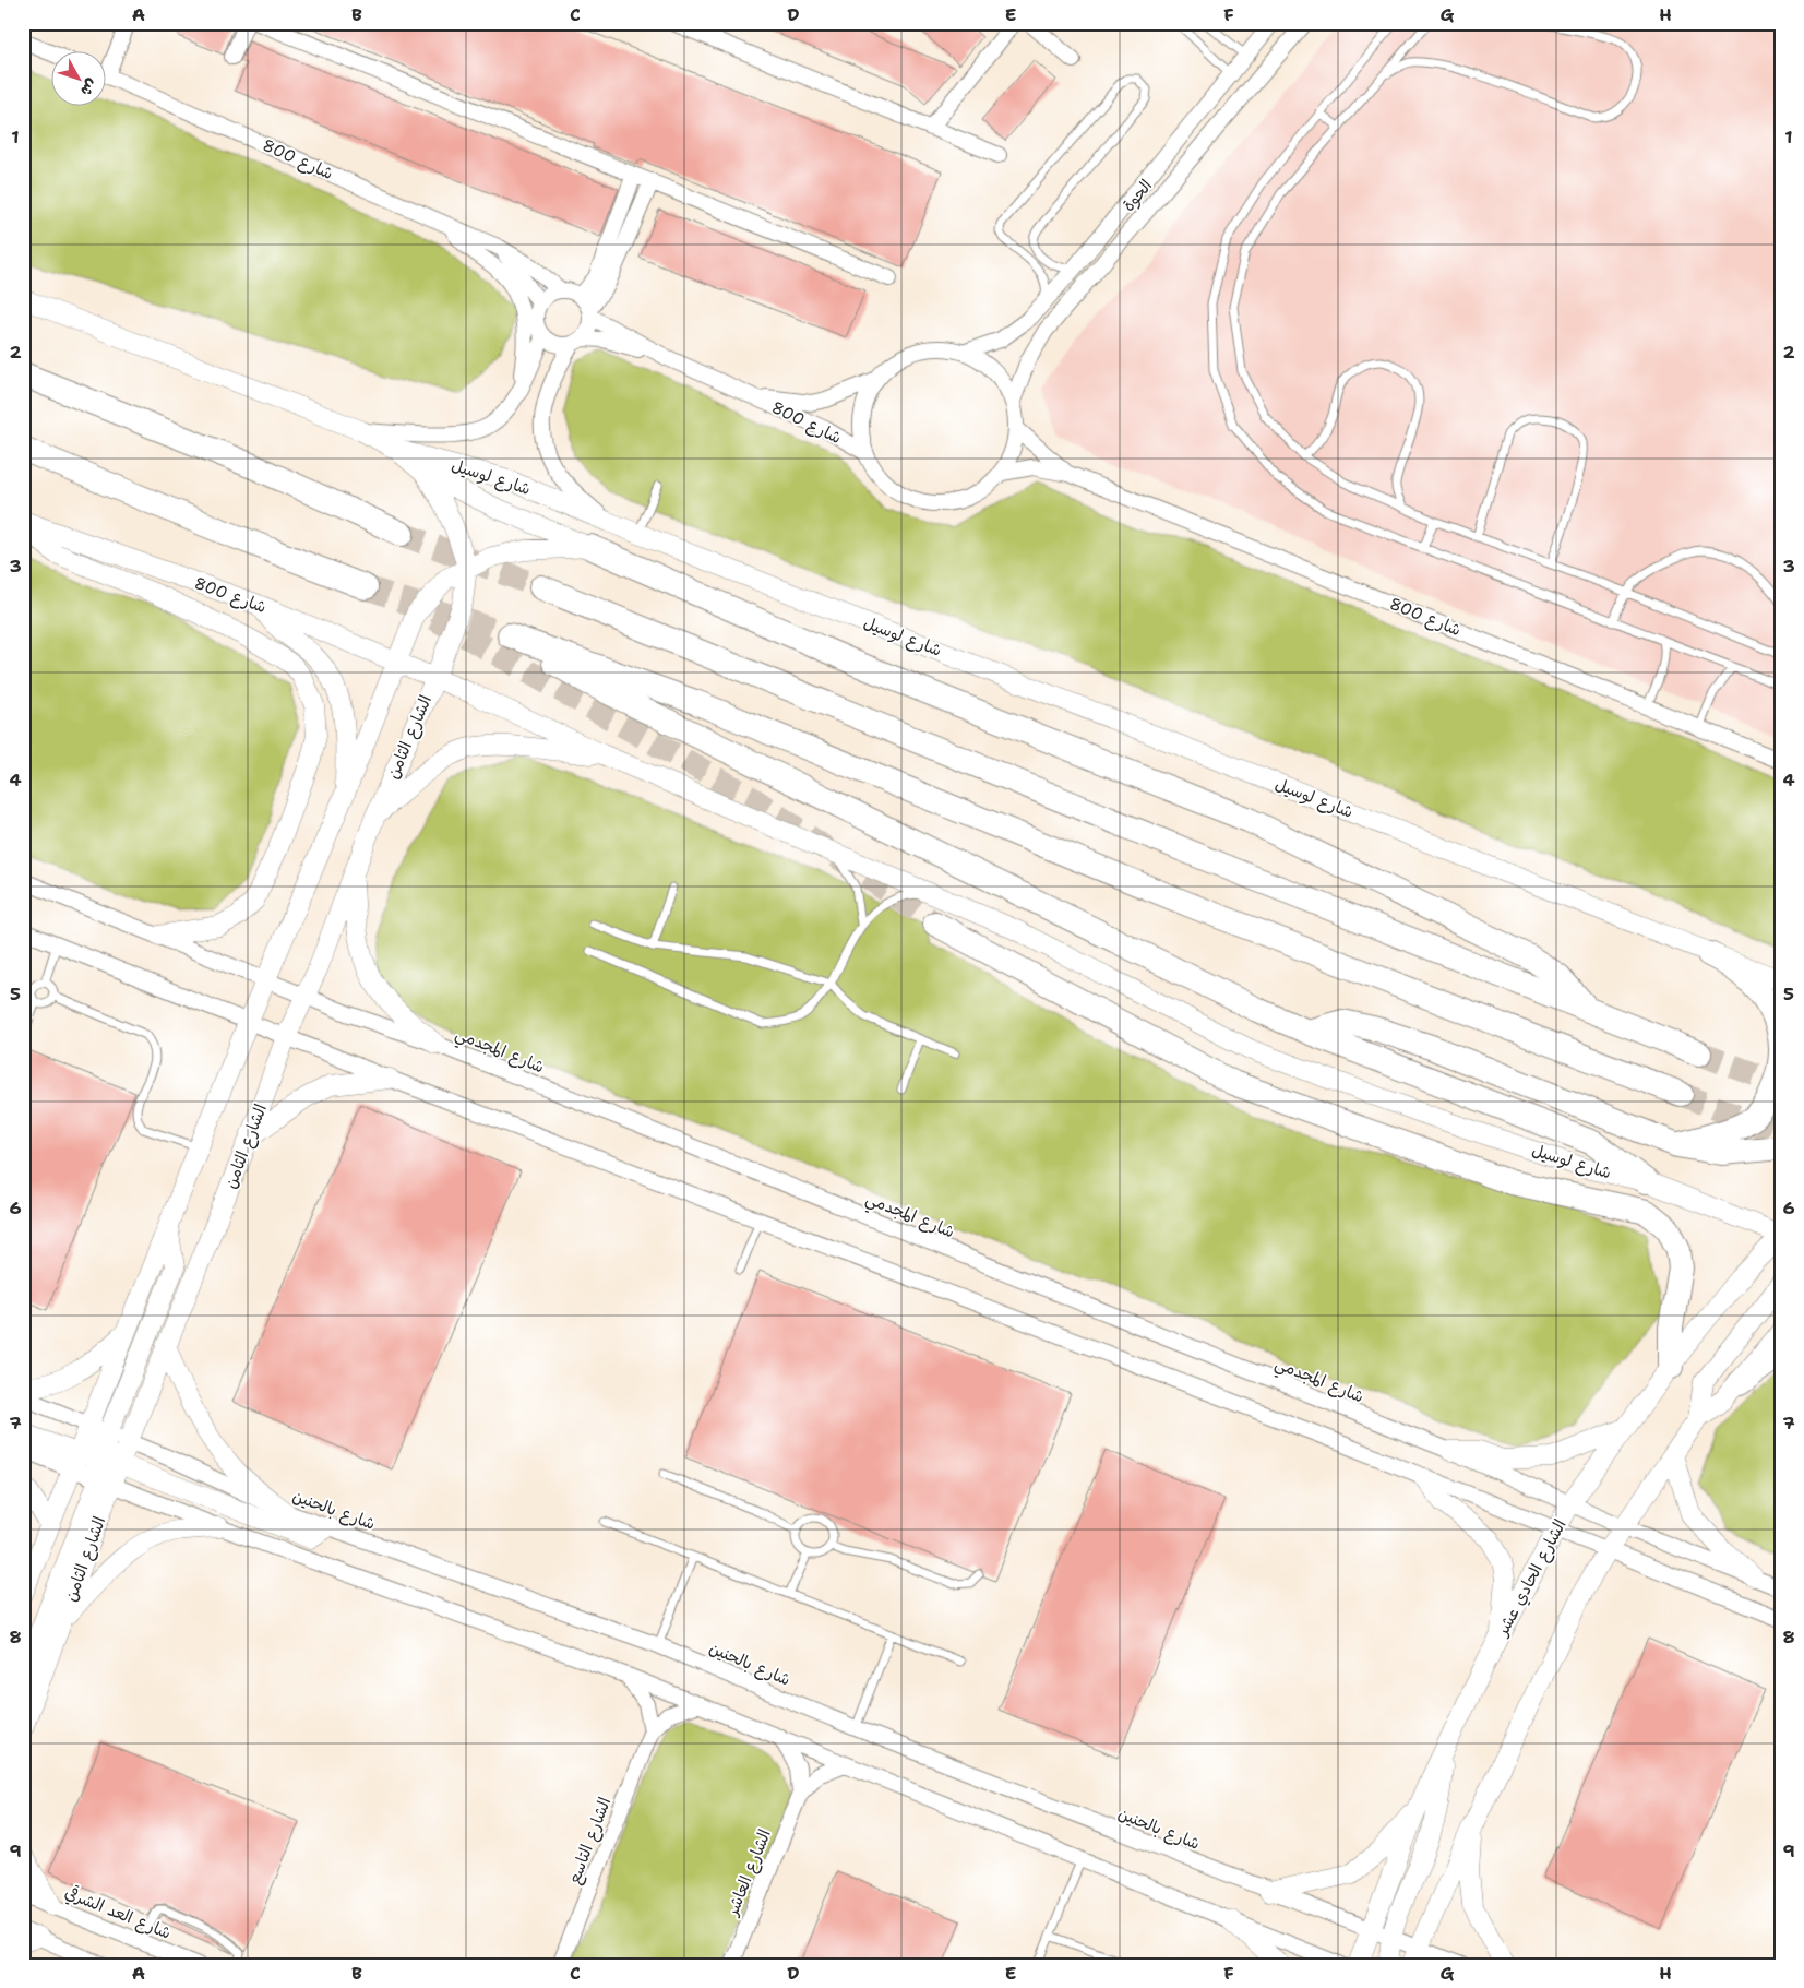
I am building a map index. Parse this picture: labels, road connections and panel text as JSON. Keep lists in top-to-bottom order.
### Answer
{
  "streets": {
    "street": [
      "شارع 800",
      "الحوة",
      "شارع لوسيل",
      "الشارع الثامن",
      "شارع المجدمي",
      "شارع بالحنين",
      "الشارع الحادي عشر",
      "الشارع التاسع",
      "الشارع العاشر",
      "شارع العد الشرقي"
    ]
  },
  "crossings": [
    ["شارع 800", "الحوة"],
    ["شارع 800", "شارع لوسيل"],
    ["شارع 800", "الشارع الثامن"],
    ["شارع لوسيل", "الشارع الثامن"],
    ["شارع لوسيل", "الشارع الحادي عشر"],
    ["الشارع الثامن", "شارع المجدمي"],
    ["الشارع الثامن", "شارع بالحنين"],
    ["شارع المجدمي", "الشارع الحادي عشر"],
    ["شارع بالحنين", "الشارع الحادي عشر"]
  ],
  "north": "bottom right",
  "grid": {
    "columns": [
      "A",
      "B",
      "C",
      "D",
      "E",
      "F",
      "G",
      "H"
    ],
    "rows": [
      "1",
      "2",
      "3",
      "4",
      "5",
      "6",
      "7",
      "8",
      "9"
    ]
  }
}
